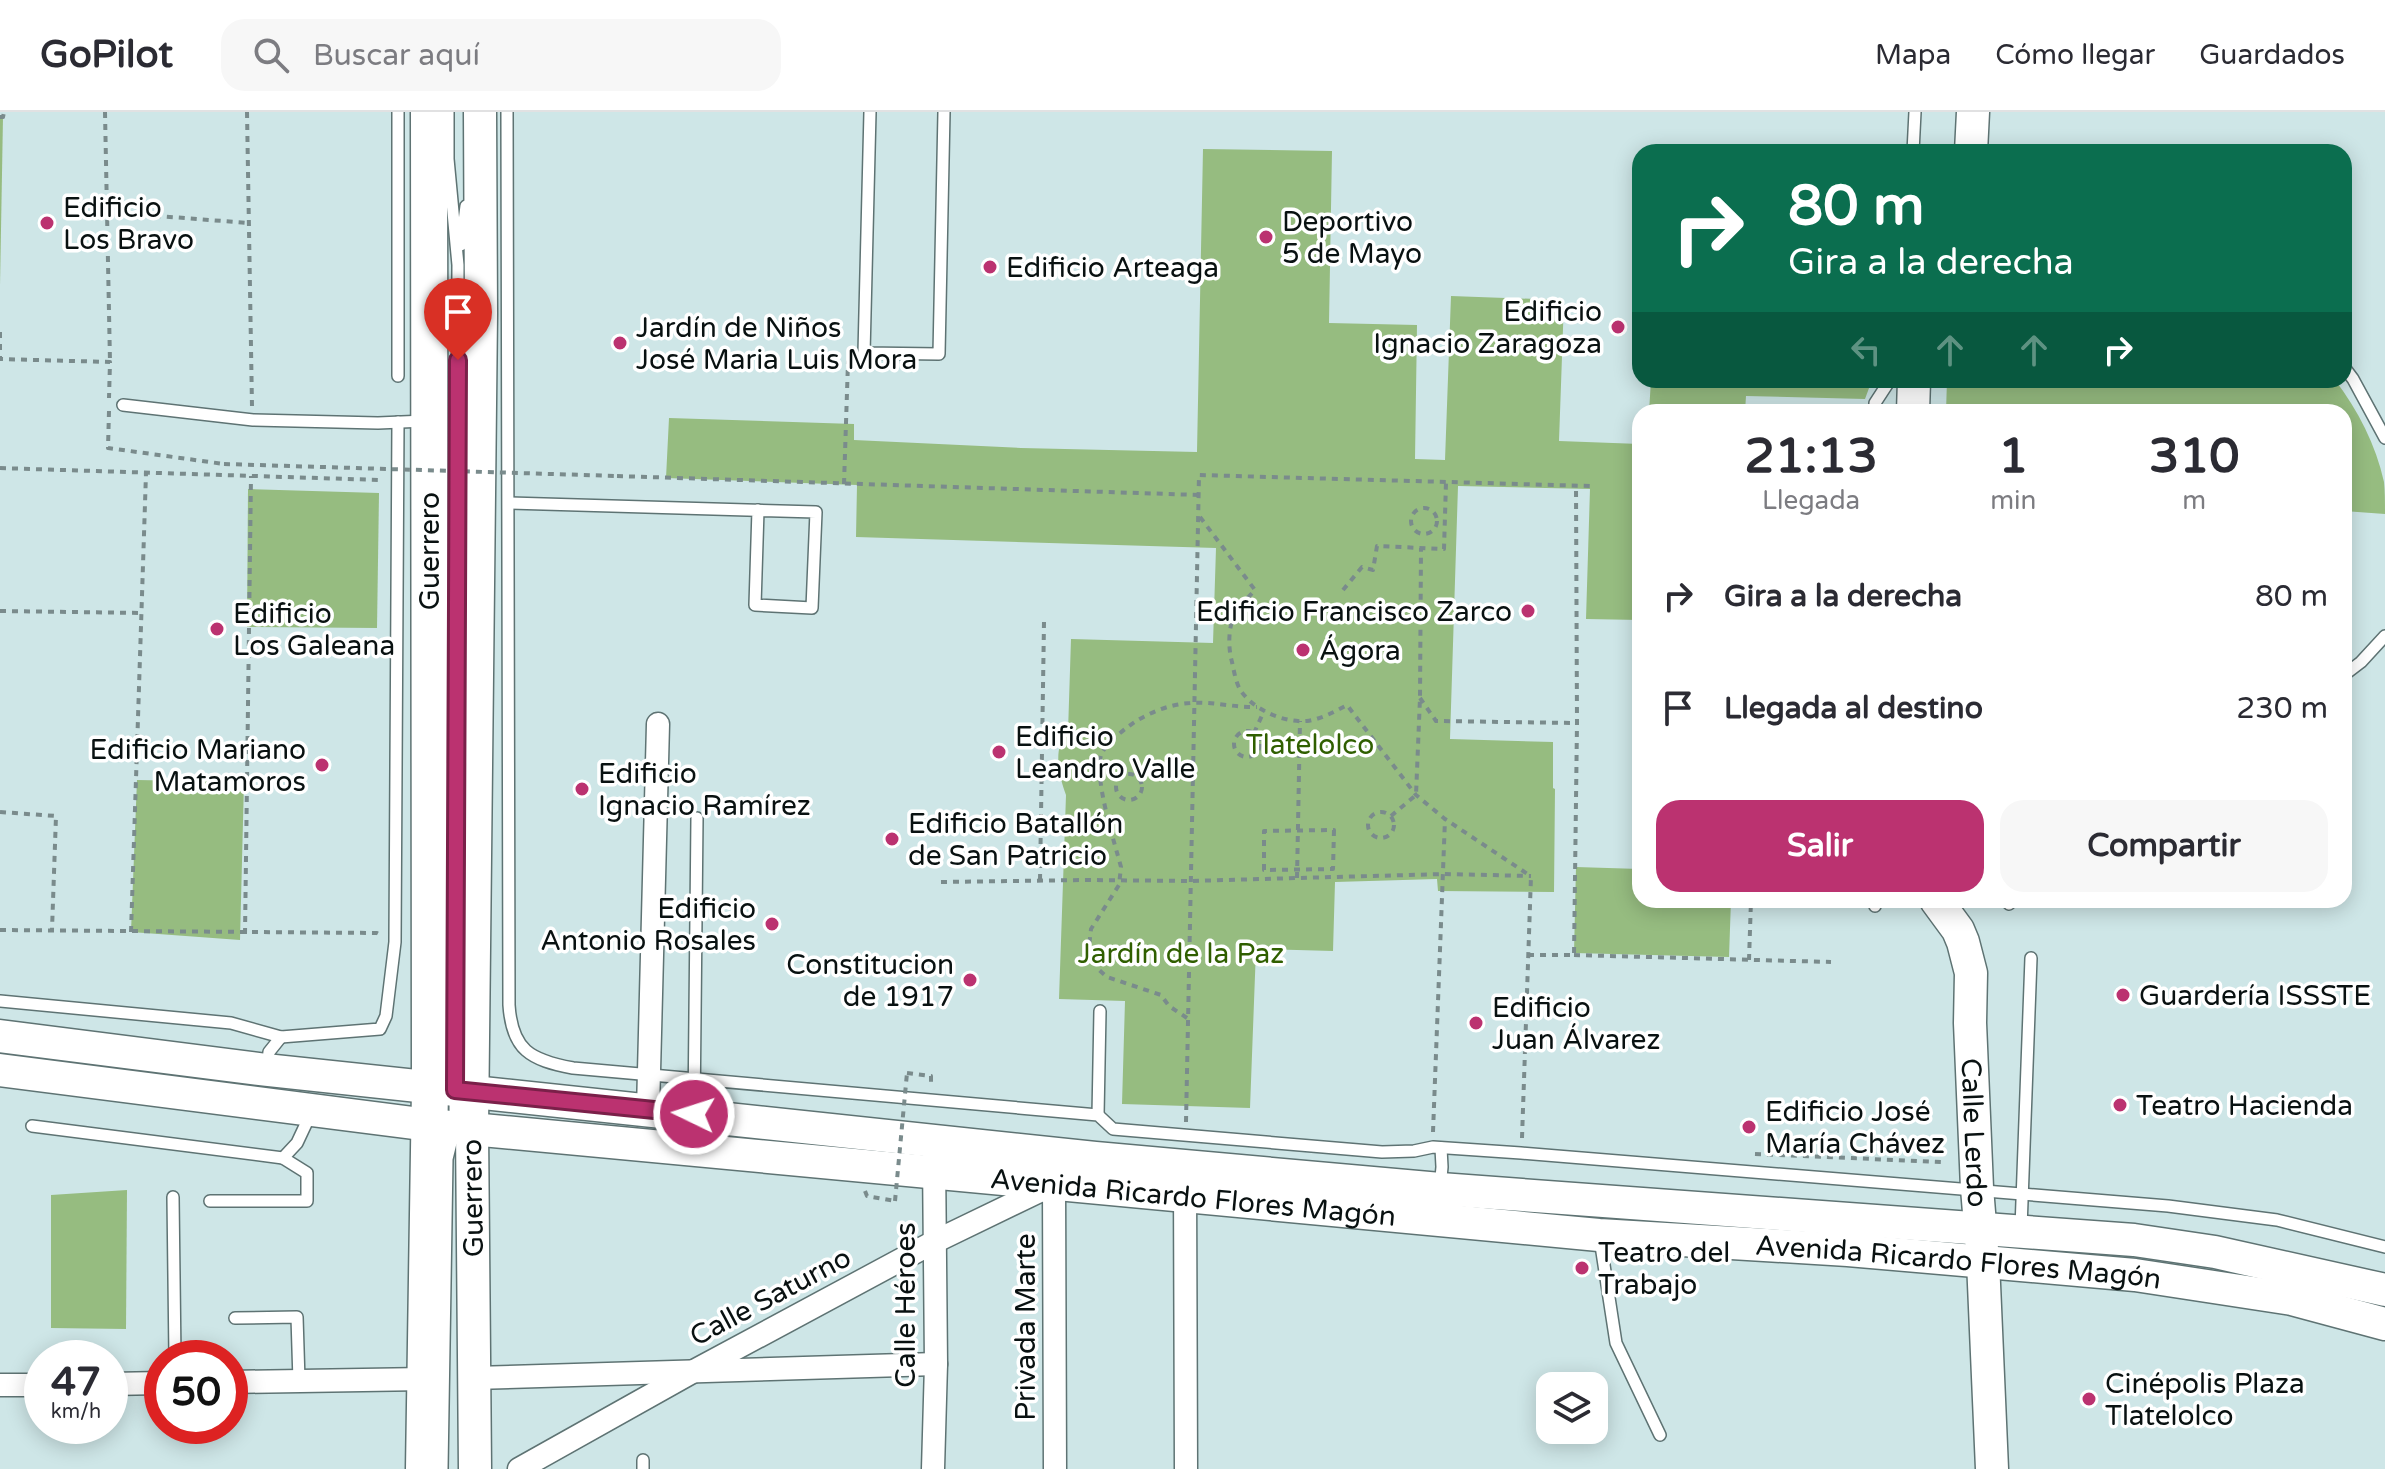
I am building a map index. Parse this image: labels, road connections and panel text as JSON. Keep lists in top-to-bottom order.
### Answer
{
  "streets": {
    "main road": ["Guerrero", "Calle Lerdo", "Avenida Ricardo Flores Magón"],
    "street": ["Calle Saturno", "Calle Héroes", "Privada Marte"]
  },
  "crossings": [
    ["Guerrero", "Avenida Ricardo Flores Magón"],
    ["Calle Lerdo", "Avenida Ricardo Flores Magón"],
    ["Avenida Ricardo Flores Magón", "Calle Saturno"],
    ["Avenida Ricardo Flores Magón", "Calle Héroes"],
    ["Avenida Ricardo Flores Magón", "Privada Marte"],
    ["Calle Saturno", "Calle Héroes"],
    ["Calle Saturno", "Privada Marte"]
  ],
  "parks": ["Tlatelolco", "Jardín de la Paz"],
  "places": [
    "Edificio Los Bravo",
    "Deportivo 5 de Mayo",
    "Edificio Arteaga",
    "Edificio Ignacio Zaragoza",
    "Jardín de Niños José Maria Luis Mora",
    "Edificio Francisco Zarco",
    "Edificio Los Galeana",
    "Ágora",
    "Edificio Leandro Valle",
    "Edificio Mariano Matamoros",
    "Edificio Ignacio Ramírez",
    "Edificio Batallón de San Patricio",
    "Edificio Antonio Rosales",
    "Constitucion de 1917",
    "Guardería ISSSTE",
    "Edificio Juan Álvarez",
    "Teatro Hacienda",
    "Edificio José María Chávez",
    "Teatro del Trabajo",
    "Cinépolis Plaza Tlatelolco"
  ],
  "page": {
    "header": "GoPilot",
    "search": "Buscar aquí",
    "nav": ["Mapa", "Cómo llegar", "Guardados"],
    "turn": ["80 m", "Gira a la derecha"],
    "eta": [
      "21:13",
      "Llegada",
      "1",
      "min",
      "310",
      "m"
    ],
    "list": [
      {
        "name": "Gira a la derecha",
        "value": "80 m"
      },
      {
        "name": "Llegada al destino",
        "value": "230 m"
      }
    ],
    "buttons": ["Salir", "Compartir"],
    "speed": "47 km/h",
    "limit": "50"
  }
}
